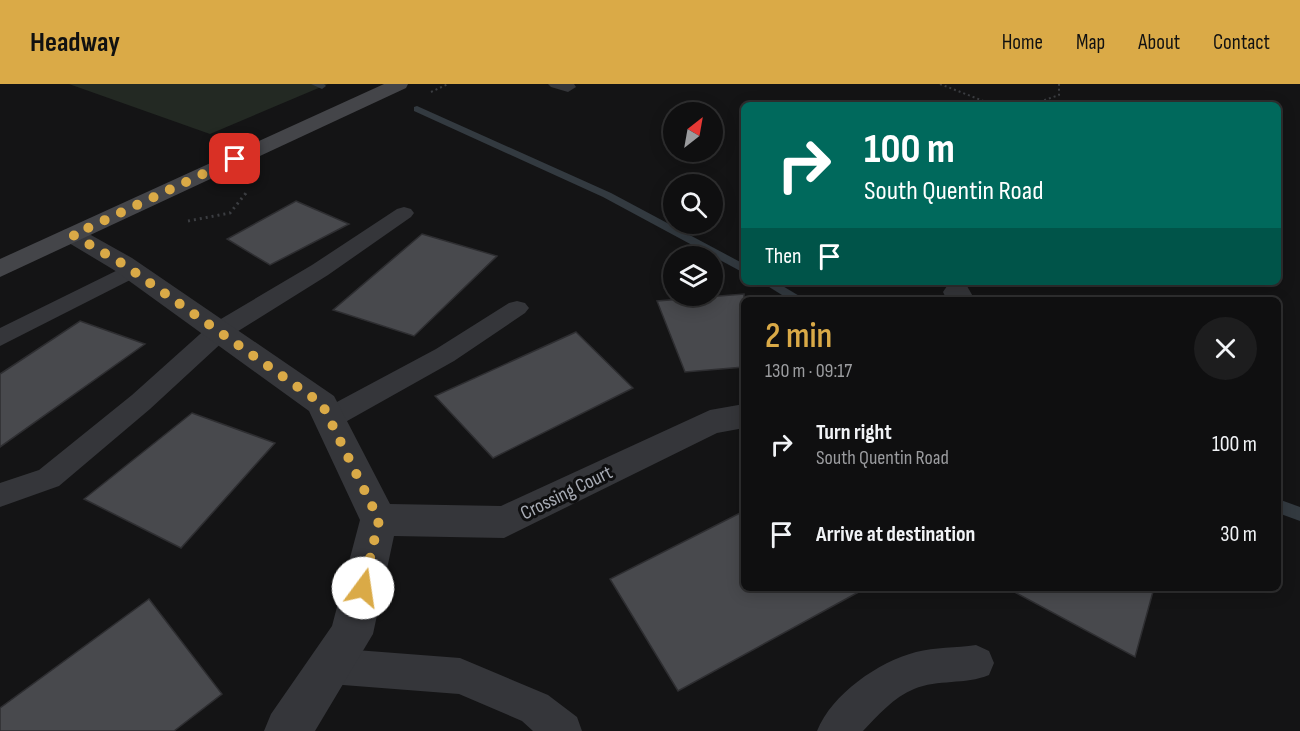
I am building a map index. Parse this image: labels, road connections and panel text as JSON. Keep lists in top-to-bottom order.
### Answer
{
  "streets": {
    "street": ["Crossing Court"]
  },
  "north": "top right",
  "page": {
    "header": "Headway",
    "nav": [
      "Home",
      "Map",
      "About",
      "Contact"
    ],
    "turn": ["100 m", "South Quentin Road"],
    "then": "Then",
    "heading": ["2 min", "130 m · 09:17"],
    "list": [
      {
        "name": "Turn right",
        "note": "South Quentin Road",
        "value": "100 m"
      },
      {
        "name": "Arrive at destination",
        "value": "30 m"
      }
    ]
  }
}
